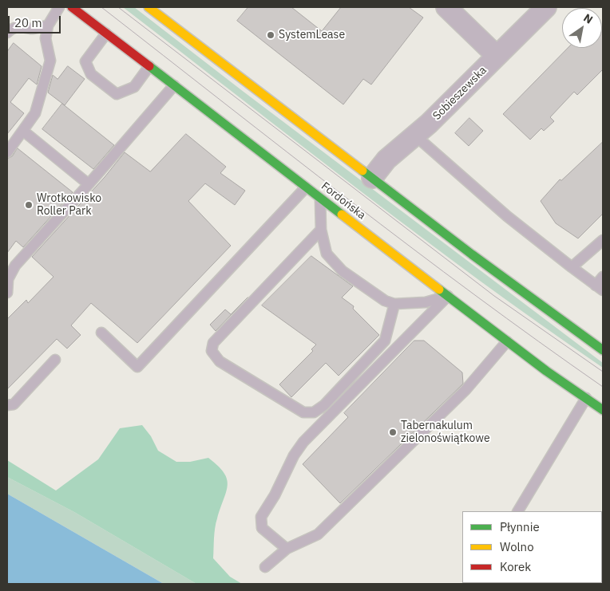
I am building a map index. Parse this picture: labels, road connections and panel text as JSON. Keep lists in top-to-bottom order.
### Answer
{
  "streets": {
    "main road": ["Fordońska"],
    "street": ["Sobieszewska"]
  },
  "places": ["SystemLease", "Wrotkowisko Roller Park", "Tabernakulum zielonoświątkowe"],
  "legend": ["Płynnie", "Wolno", "Korek"],
  "scale_bar": "20 m",
  "north": "top right"
}
